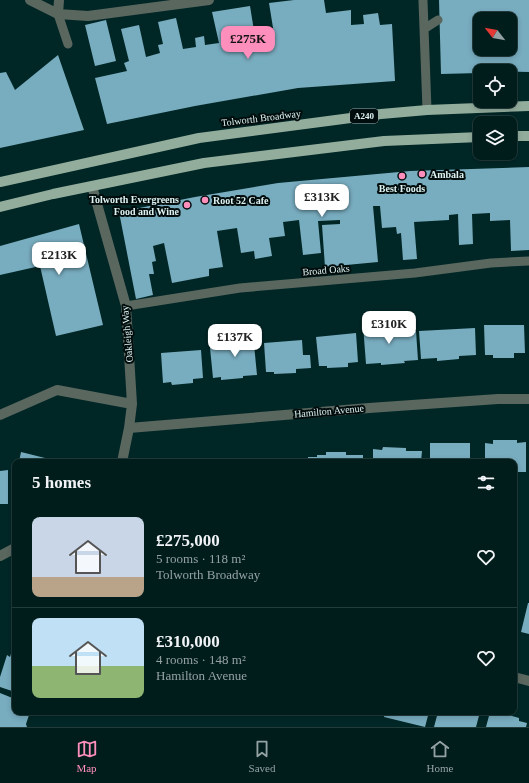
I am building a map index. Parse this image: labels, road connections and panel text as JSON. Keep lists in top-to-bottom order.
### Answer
{
  "streets": {
    "main road": ["A240", "Tolworth Broadway"],
    "street": ["Oakleigh Way", "Hamilton Avenue"],
    "lane": ["Broad Oaks"]
  },
  "crossings": [
    ["Broad Oaks", "Oakleigh Way"],
    ["Oakleigh Way", "Hamilton Avenue"]
  ],
  "places": [
    "Ambala",
    "Best Foods",
    "Root 52 Cafe",
    "Tolworth Evergreens Food and Wine"
  ],
  "north": "top left",
  "page": {
    "price": [
      "£275K",
      "£313K",
      "£213K",
      "£310K",
      "£137K"
    ],
    "heading": "5 homes",
    "list": [
      {
        "name": "£275,000",
        "note": "5 rooms · 118 m² · Tolworth Broadway"
      },
      {
        "name": "£310,000",
        "note": "4 rooms · 148 m² · Hamilton Avenue"
      }
    ],
    "tabs": ["Map", "Saved", "Home"]
  }
}
